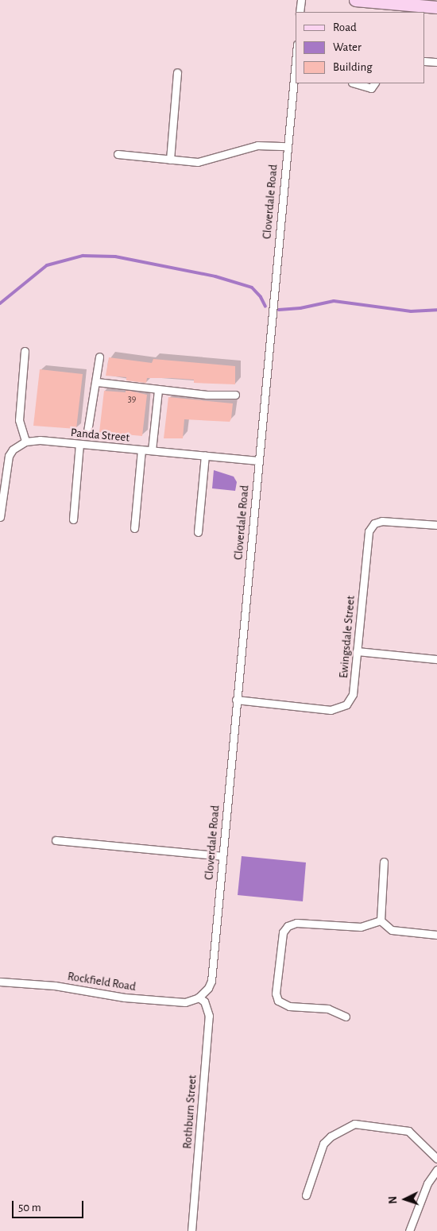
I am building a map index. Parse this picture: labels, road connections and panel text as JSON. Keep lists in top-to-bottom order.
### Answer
{
  "streets": {
    "street": [
      "Cloverdale Road",
      "Panda Street",
      "Ewingsdale Street",
      "Rockfield Road",
      "Rothburn Street"
    ]
  },
  "crossings": [
    ["Cloverdale Road", "Panda Street"],
    ["Cloverdale Road", "Ewingsdale Street"],
    ["Cloverdale Road", "Rockfield Road"],
    ["Cloverdale Road", "Rothburn Street"],
    ["Rockfield Road", "Rothburn Street"]
  ],
  "house_numbers": ["39"],
  "legend": ["Road", "Water", "Building"],
  "scale_bar": "50 m",
  "north": "left"
}
